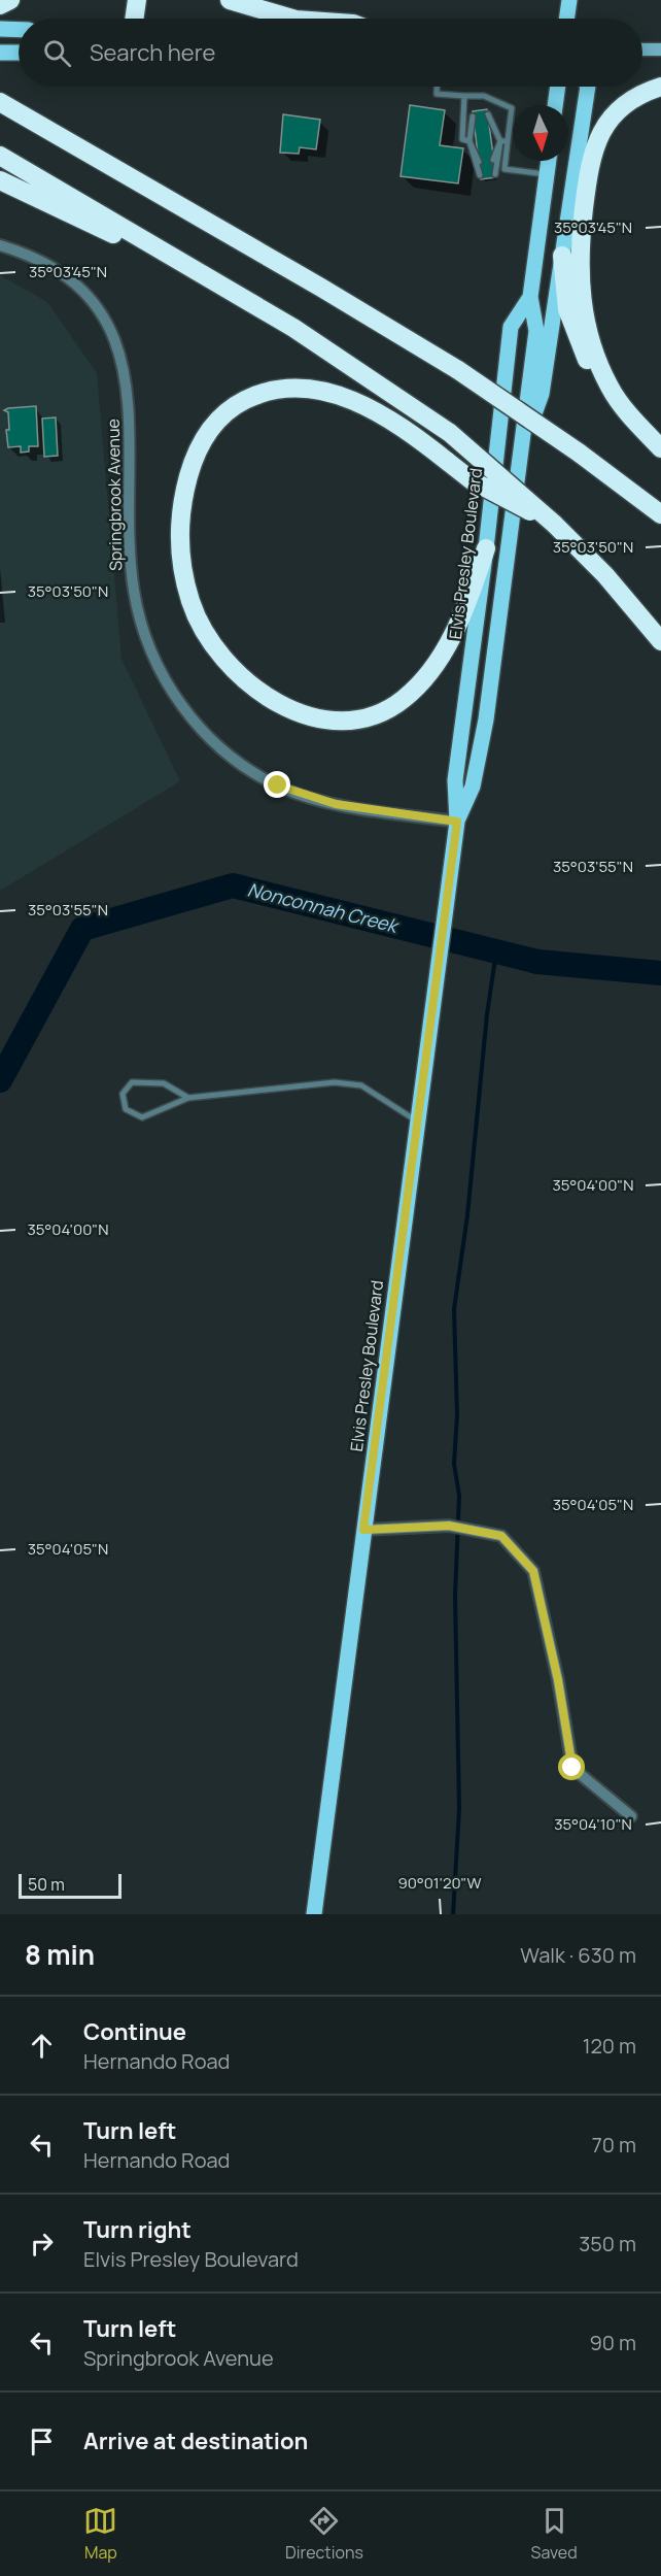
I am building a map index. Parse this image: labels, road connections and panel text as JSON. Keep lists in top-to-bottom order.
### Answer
{
  "streets": {
    "main road": ["Elvis Presley Boulevard"],
    "street": ["Springbrook Avenue"]
  },
  "crossings": [
    ["Springbrook Avenue", "Elvis Presley Boulevard"]
  ],
  "water": ["Nonconnah Creek"],
  "scale_bar": "50 m",
  "north": "bottom",
  "page": {
    "search": "Search here",
    "scale": "50 m",
    "heading": ["8 min", "Walk · 630 m"],
    "list": [
      ["Continue", "Hernando Road", "120 m"],
      ["Turn left", "Hernando Road", "70 m"],
      ["Turn right", "Elvis Presley Boulevard", "350 m"],
      ["Turn left", "Springbrook Avenue", "90 m"],
      "Arrive at destination"
    ],
    "nav": ["Map", "Directions", "Saved"]
  },
  "coordinates": [
    "35°03'45\"N",
    "35°03'50\"N",
    "35°03'55\"N",
    "35°04'00\"N",
    "35°04'05\"N",
    "35°04'10\"N",
    "90°01'20\"W"
  ]
}
